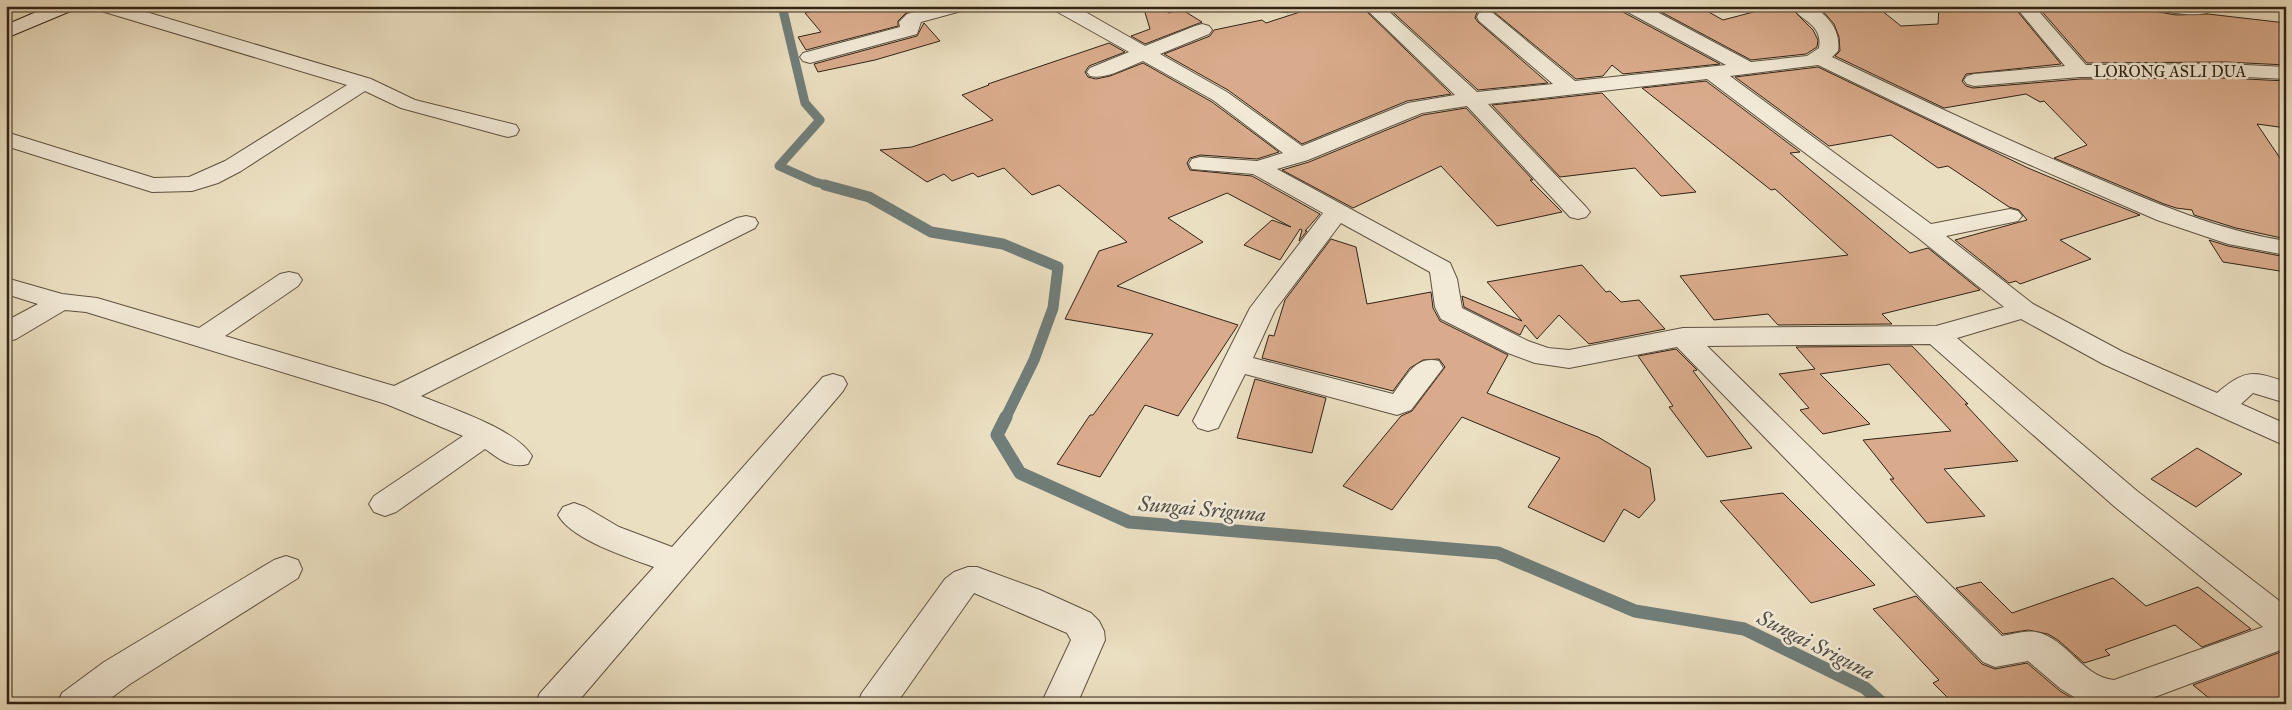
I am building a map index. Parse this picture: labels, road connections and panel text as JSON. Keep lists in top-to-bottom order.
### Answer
{
  "streets": {
    "street": ["LORONG ASLI DUA"]
  },
  "water": ["Sungai Sriguna"]
}
